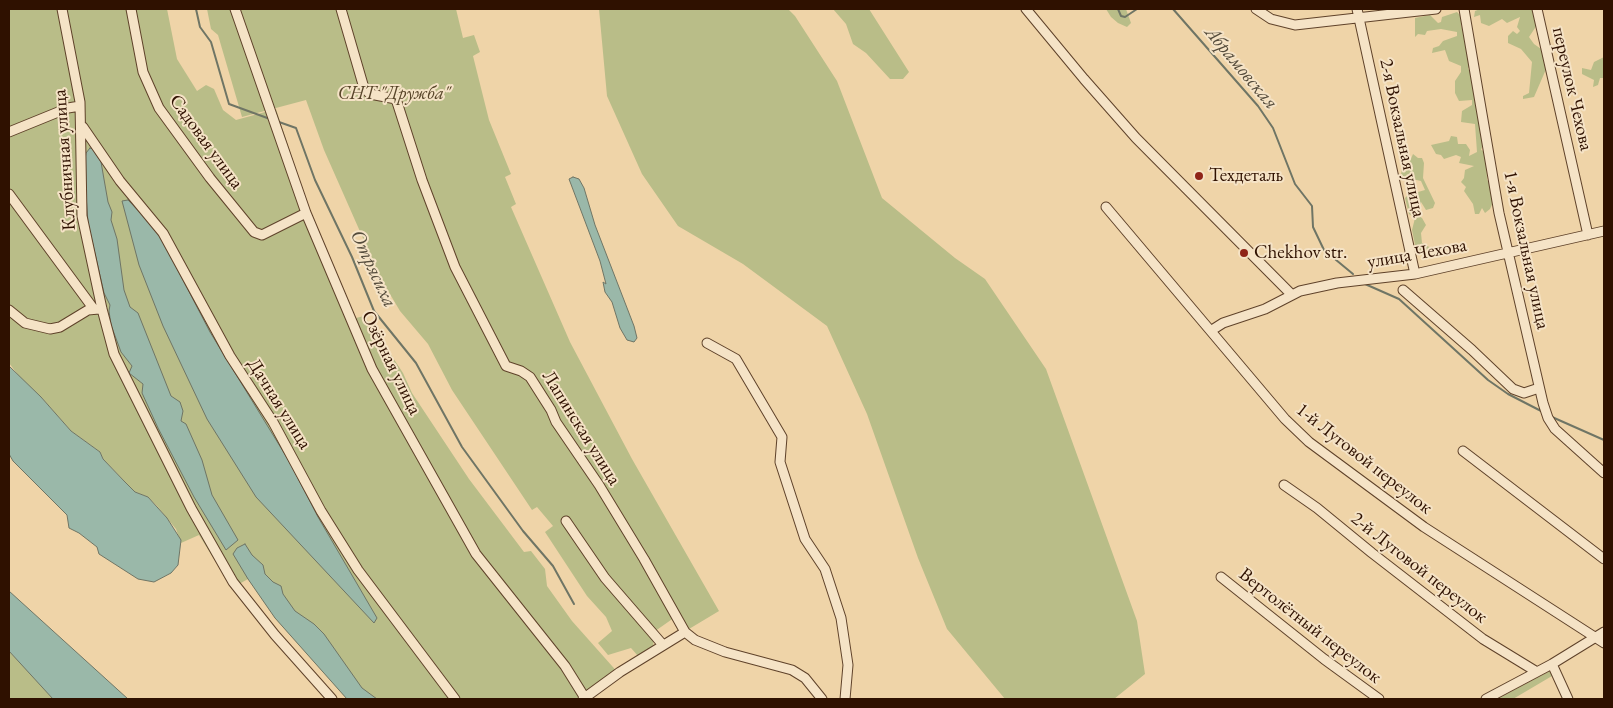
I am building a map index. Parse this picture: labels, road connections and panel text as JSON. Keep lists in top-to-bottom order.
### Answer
{
  "streets": {
    "street": [
      "переулок Чехова",
      "2-я Вокзальная улица",
      "Садовая улица",
      "Клубничная улица",
      "1-я Вокзальная улица",
      "улица Чехова",
      "Озёрная улица",
      "Дачная улица",
      "Лапинская улица",
      "1-й Луговой переулок",
      "2-й Луговой переулок",
      "Вертолётный переулок"
    ]
  },
  "crossings": [
    ["переулок Чехова", "улица Чехова"],
    ["2-я Вокзальная улица", "улица Чехова"],
    ["Садовая улица", "Озёрная улица"],
    ["Клубничная улица", "Дачная улица"],
    ["1-я Вокзальная улица", "улица Чехова"],
    ["улица Чехова", "1-й Луговой переулок"]
  ],
  "water": ["Абрамовская", "Отрясиха"],
  "parks": ["СНТ \"Дружба\""],
  "places": ["Техдеталь", "Chekhov str."]
}
